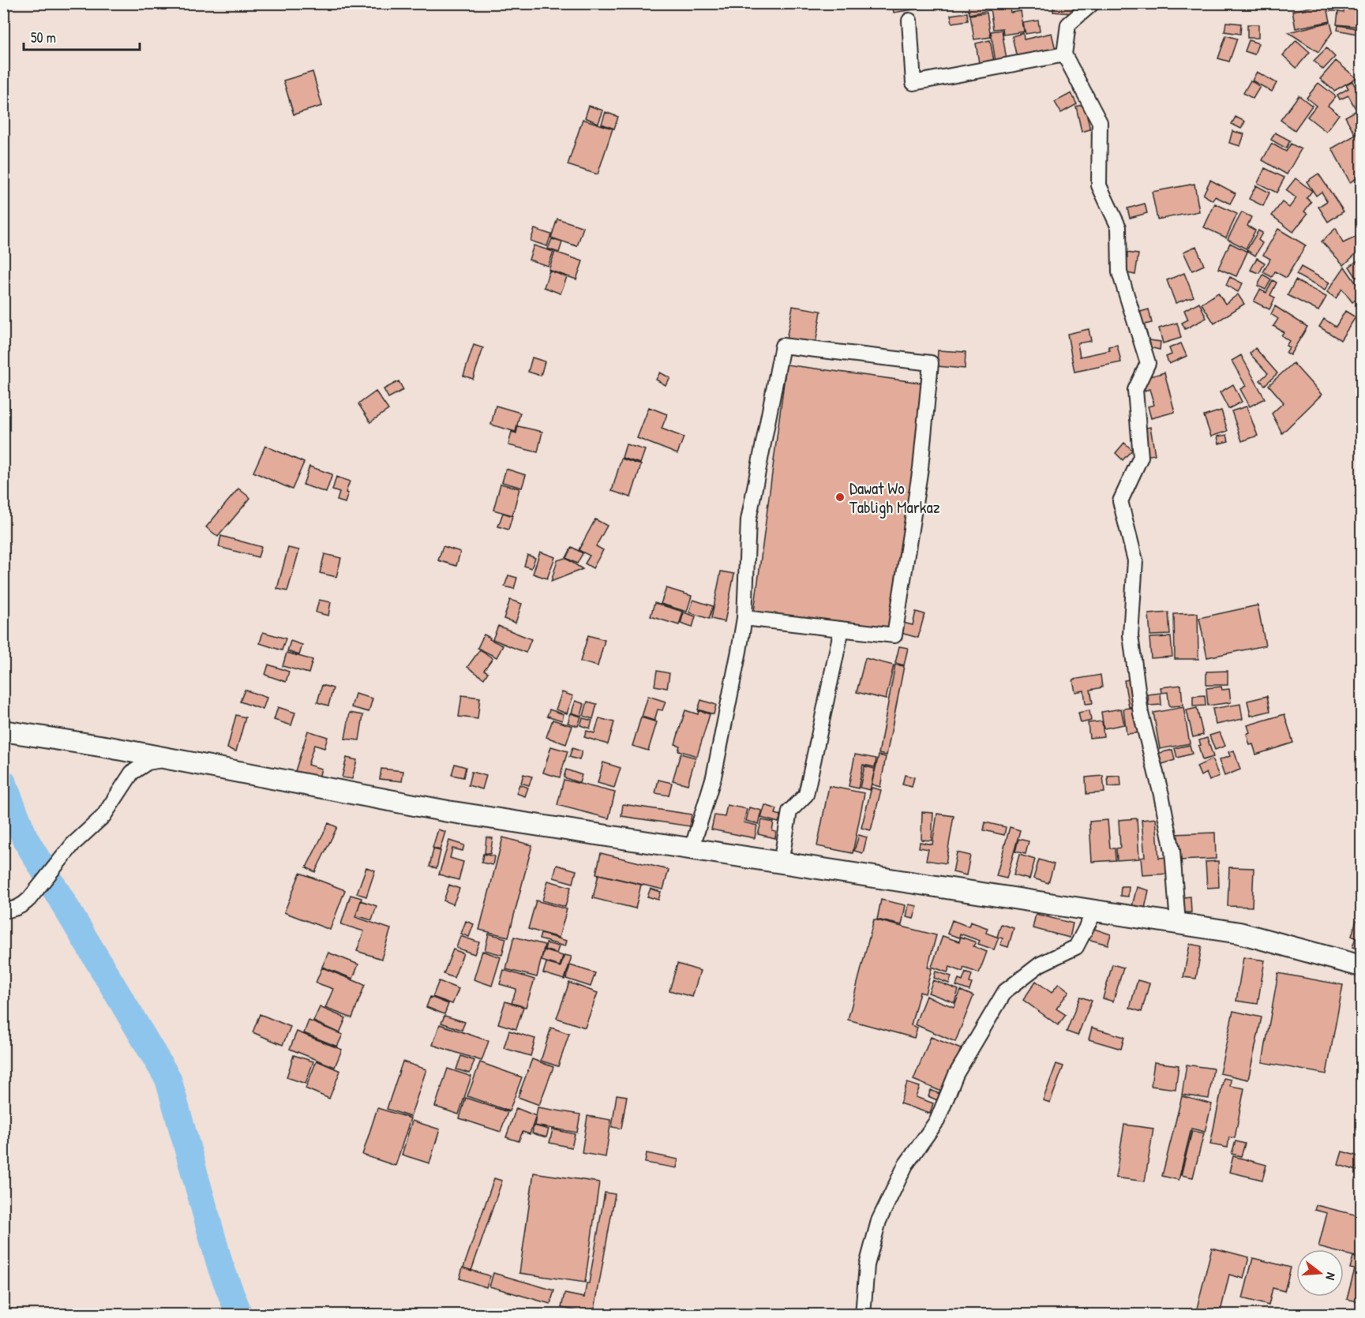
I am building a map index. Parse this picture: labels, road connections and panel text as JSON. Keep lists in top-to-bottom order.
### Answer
{
  "places": ["Dawat Wo Tabligh Markaz"],
  "scale_bar": "50 m",
  "north": "right"
}
